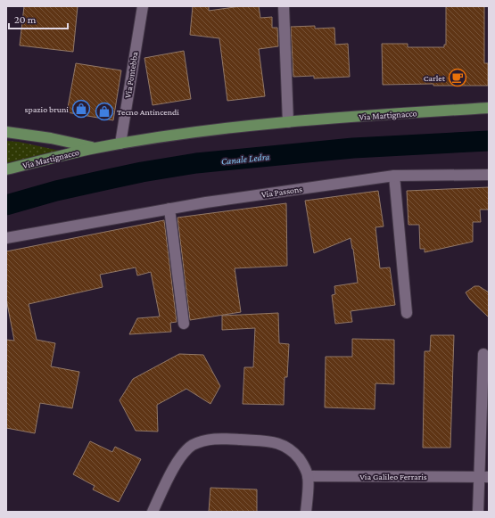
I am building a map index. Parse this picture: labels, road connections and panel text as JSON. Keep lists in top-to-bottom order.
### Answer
{
  "streets": {
    "main road": ["Via Martignacco"],
    "street": ["Via Pontebba", "Via Passons", "Via Galileo Ferraris"]
  },
  "crossings": [
    ["Via Pontebba", "Via Martignacco"]
  ],
  "water": ["Canale Ledra"],
  "places": {
    "cafe": ["Carlet"],
    "shop": ["spazio bruni", "Tecno Antincendi"]
  },
  "scale_bar": "20 m"
}
